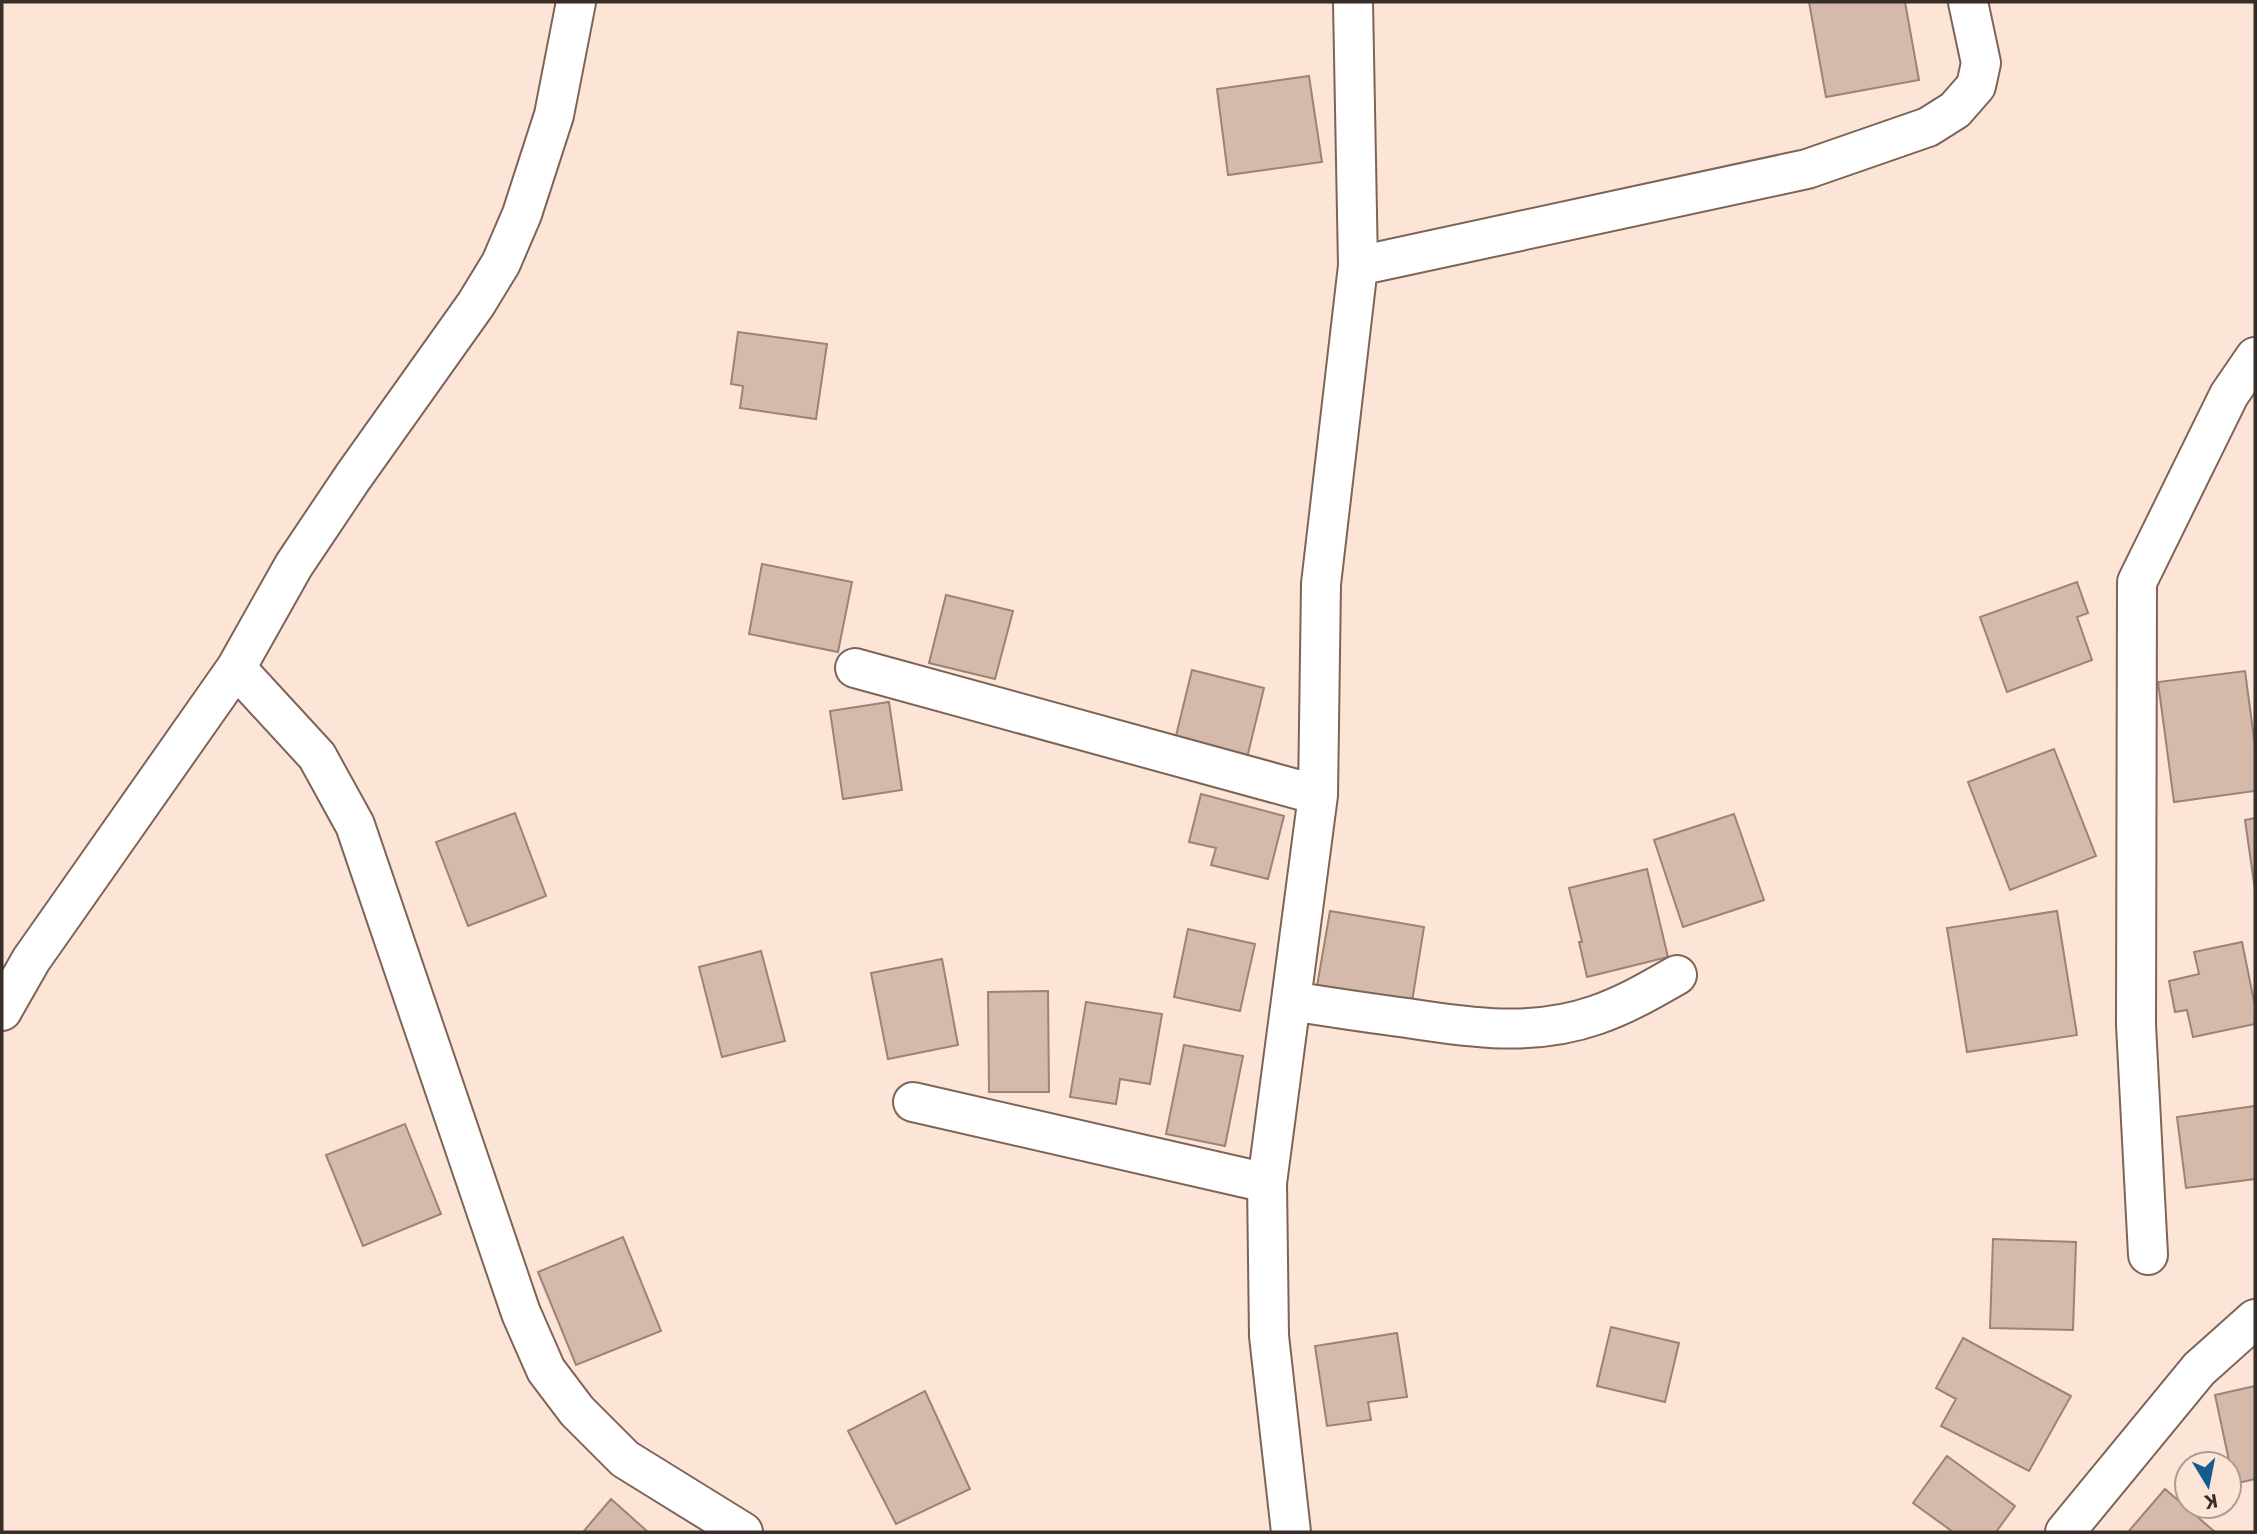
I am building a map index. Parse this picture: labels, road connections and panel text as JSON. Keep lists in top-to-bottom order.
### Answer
{
  "north": "bottom"
}
